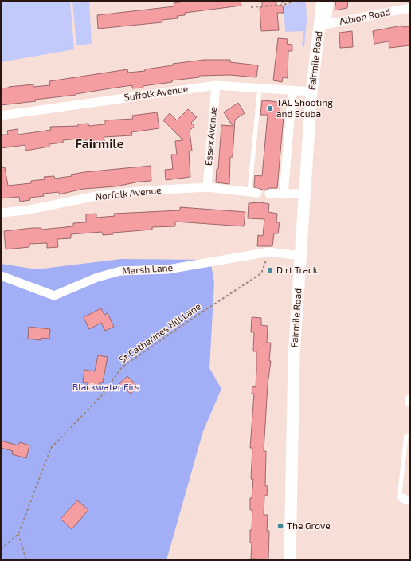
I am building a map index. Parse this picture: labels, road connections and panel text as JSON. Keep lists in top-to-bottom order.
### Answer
{
  "streets": {
    "main road": ["Fairmile Road"],
    "street": [
      "Albion Road",
      "Suffolk Avenue",
      "Essex Avenue",
      "Norfolk Avenue",
      "Marsh Lane"
    ],
    "path": ["St Catherines Hill Lane"]
  },
  "crossings": [
    ["Albion Road", "Fairmile Road"],
    ["Fairmile Road", "Suffolk Avenue"],
    ["Fairmile Road", "Marsh Lane"],
    ["Suffolk Avenue", "Essex Avenue"],
    ["Essex Avenue", "Norfolk Avenue"],
    ["Marsh Lane", "St Catherines Hill Lane"]
  ],
  "districts": ["Fairmile"],
  "parks": ["Blackwater Firs"],
  "places": {
    "other": ["TAL Shooting and Scuba", "Dirt Track"],
    "transit": ["The Grove"]
  }
}
